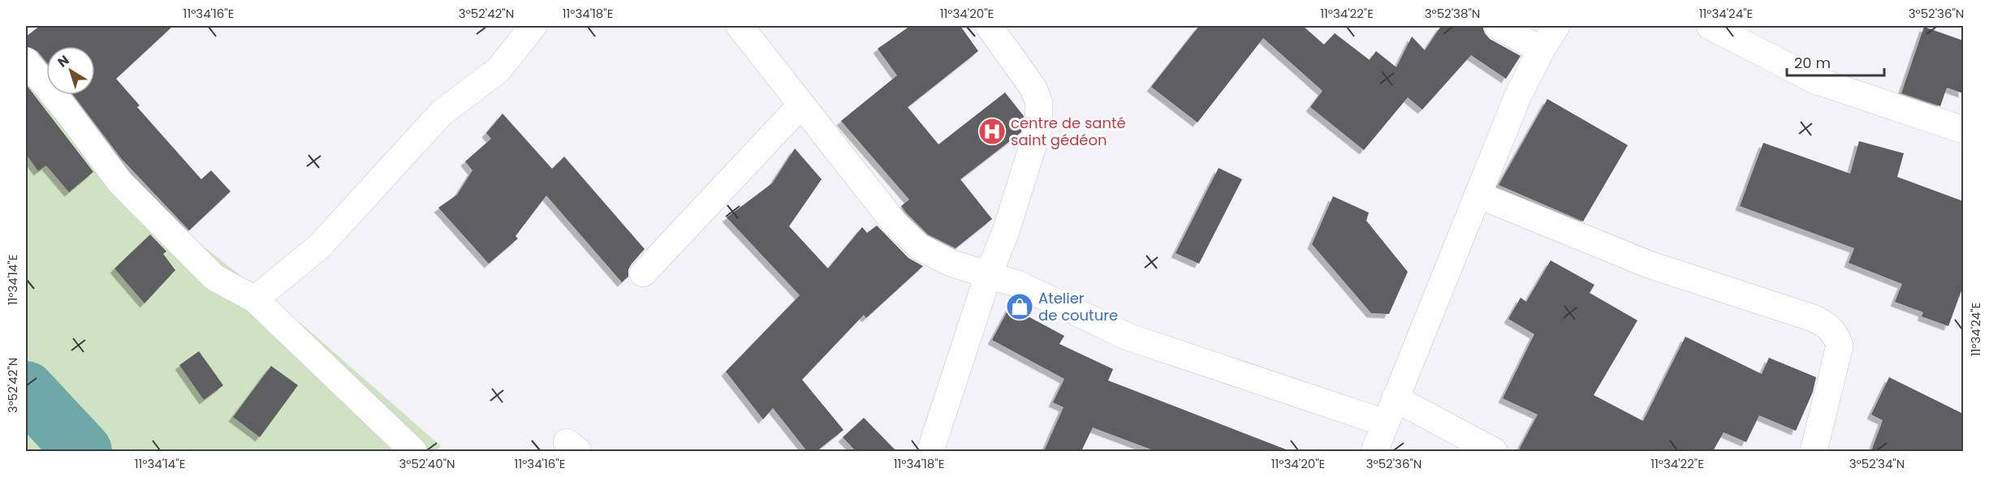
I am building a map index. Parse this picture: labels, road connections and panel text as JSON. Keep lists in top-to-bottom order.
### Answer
{
  "places": {
    "hospital": ["centre de santé saint gédéon"],
    "shop": ["Atelier de couture"]
  },
  "scale_bar": "20 m",
  "north": "top left",
  "coordinates": [
    "11°34'16\"E",
    "3°52'42\"N",
    "11°34'18\"E",
    "11°34'20\"E",
    "11°34'22\"E",
    "3°52'38\"N",
    "11°34'24\"E",
    "3°52'36\"N",
    "11°34'14\"E",
    "3°52'40\"N",
    "3°52'34\"N"
  ]
}
